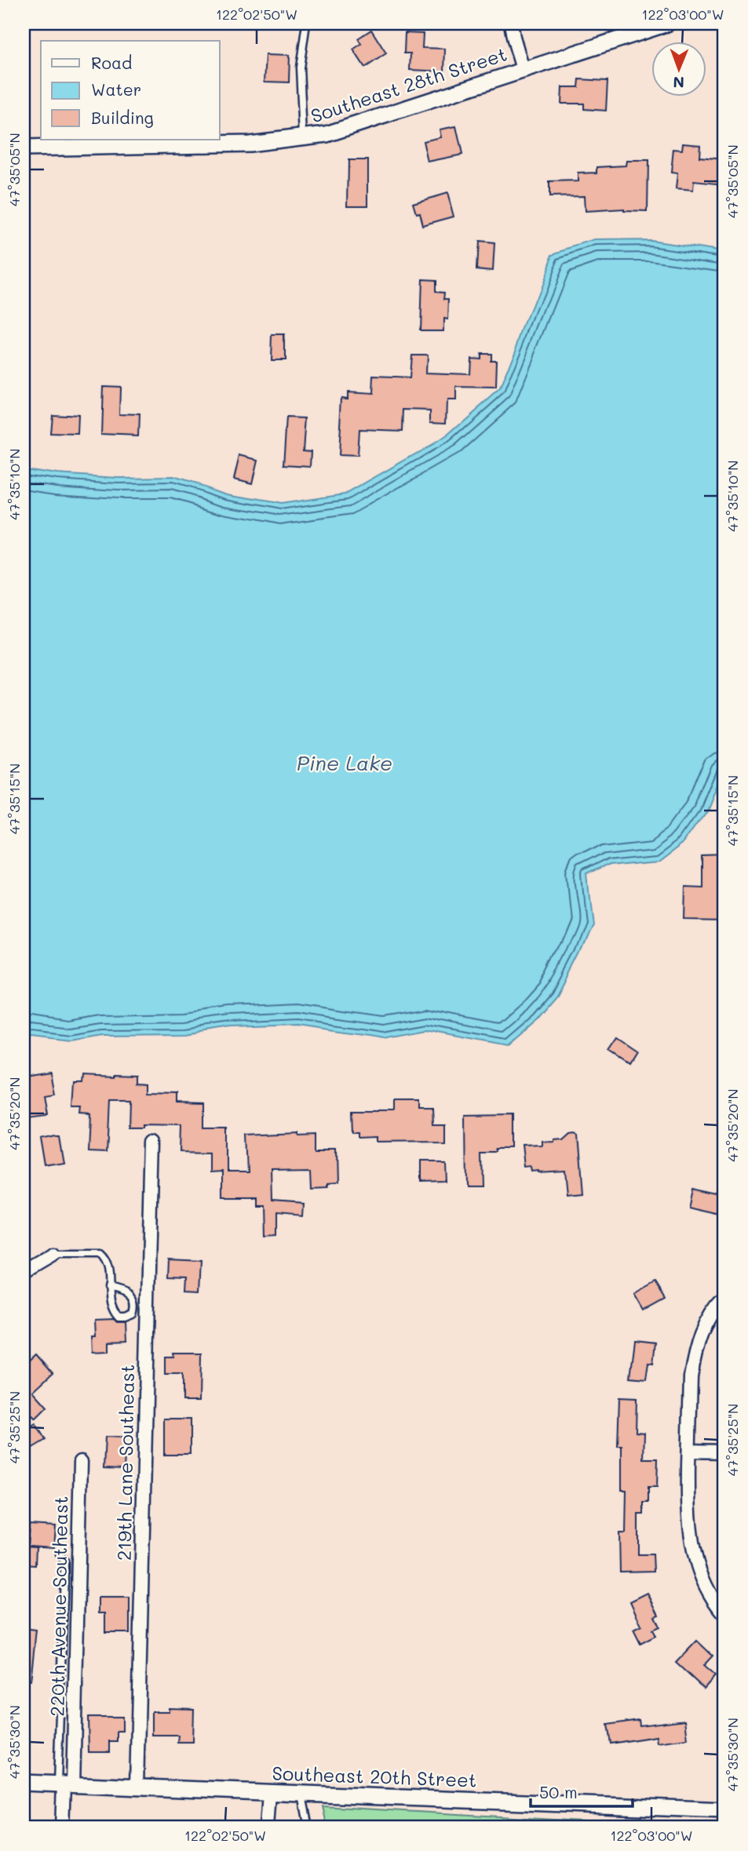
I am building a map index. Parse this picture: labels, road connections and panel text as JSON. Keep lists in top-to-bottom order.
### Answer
{
  "streets": {
    "street": [
      "Southeast 28th Street",
      "219th Lane Southeast",
      "220th Avenue Southeast",
      "Southeast 20th Street"
    ]
  },
  "crossings": [
    ["219th Lane Southeast", "Southeast 20th Street"],
    ["220th Avenue Southeast", "Southeast 20th Street"]
  ],
  "water": ["Pine Lake"],
  "legend": ["Road", "Water", "Building"],
  "scale_bar": "50 m",
  "north": "bottom",
  "coordinates": [
    "122°02'50\"W",
    "122°03'00\"W",
    "47°35'05\"N",
    "47°35'10\"N",
    "47°35'15\"N",
    "47°35'20\"N",
    "47°35'25\"N",
    "47°35'30\"N"
  ]
}
